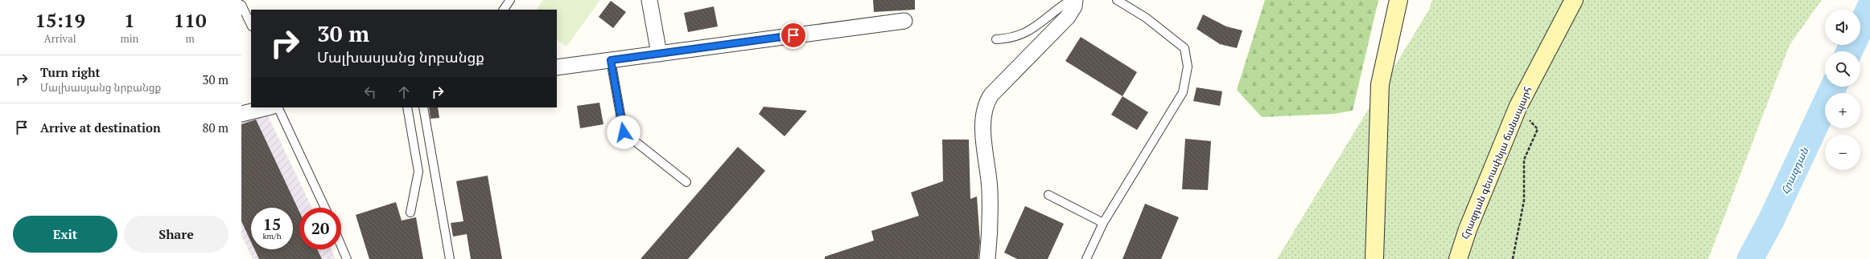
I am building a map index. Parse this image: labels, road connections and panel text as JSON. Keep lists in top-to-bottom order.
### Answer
{
  "streets": {
    "street": ["Հրազդան գետափնյա ճանապարհ"]
  },
  "water": ["Հրազդան"],
  "page": {
    "eta": [
      "15:19",
      "Arrival",
      "1",
      "min",
      "110",
      "m"
    ],
    "map_buttons": ["+", "−"],
    "turn": ["30 m", "Մալխասյանց նրբանցք"],
    "list": [
      {
        "name": "Turn right",
        "note": "Մալխասյանց նրբանցք",
        "value": "30 m"
      },
      {
        "name": "Arrive at destination",
        "value": "80 m"
      }
    ],
    "speed": "15 km/h",
    "limit": "20",
    "buttons": ["Exit", "Share"]
  }
}
